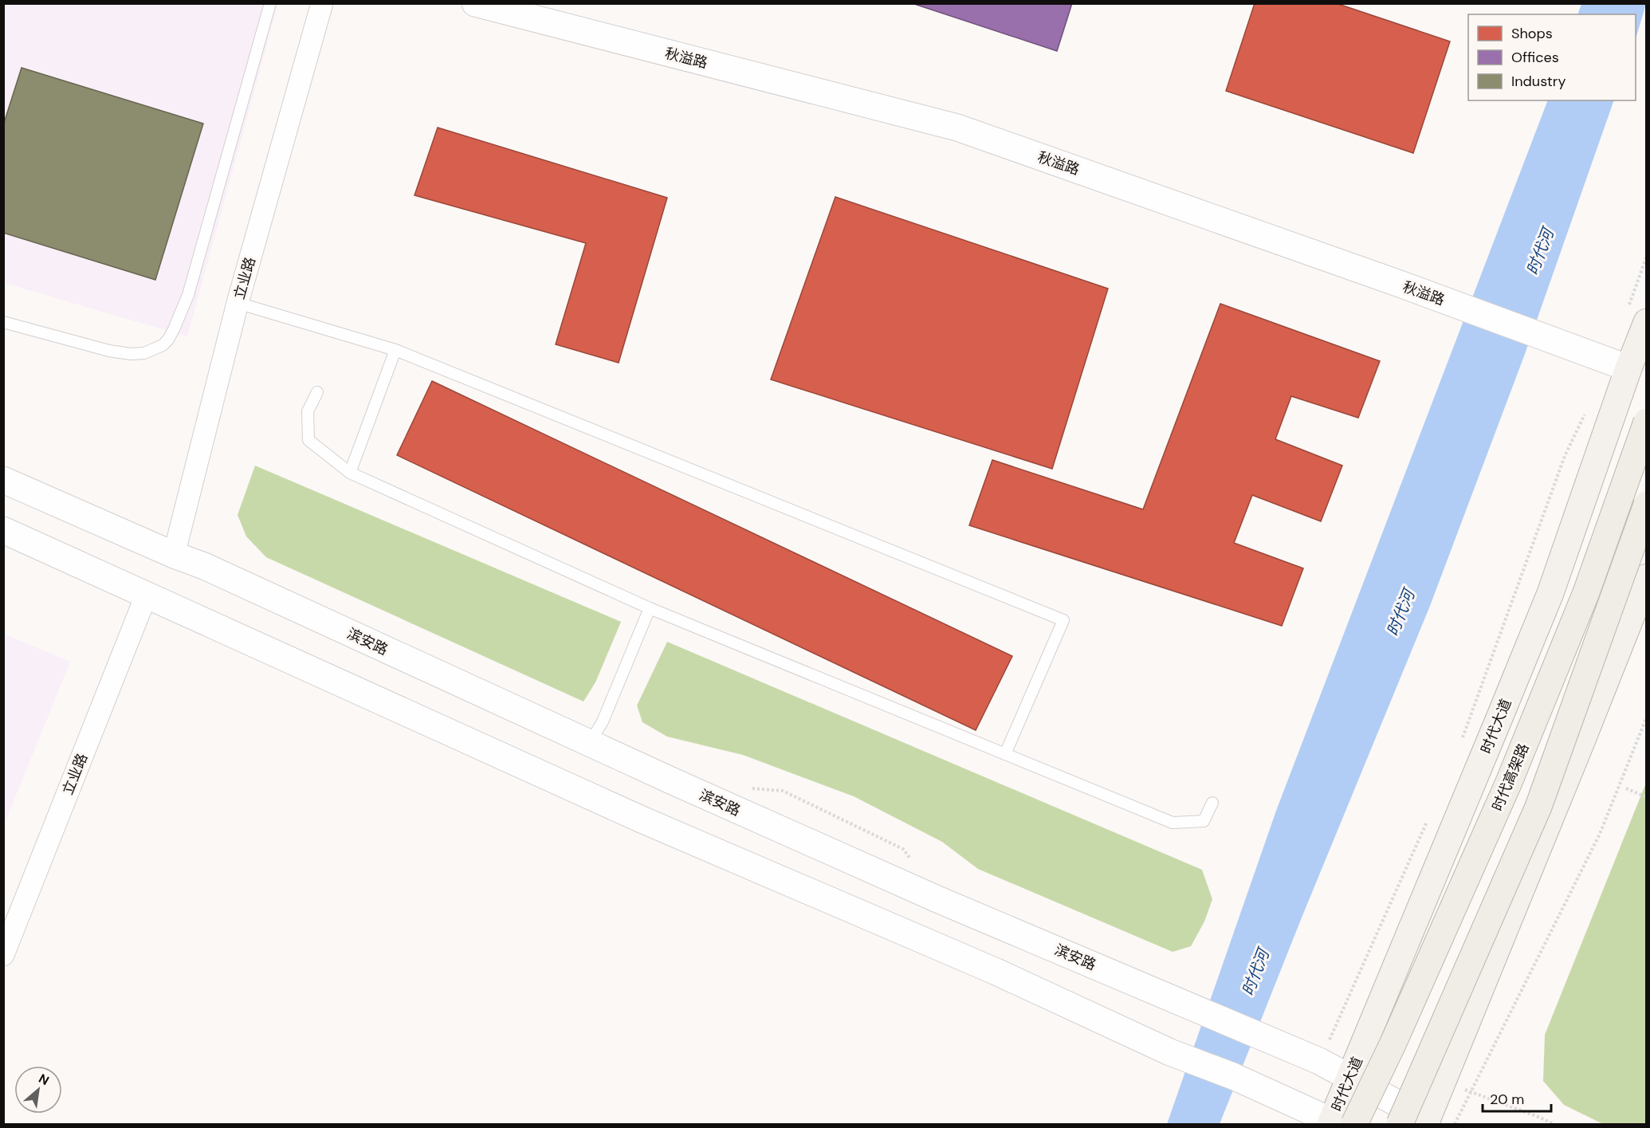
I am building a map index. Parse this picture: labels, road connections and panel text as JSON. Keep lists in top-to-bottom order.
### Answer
{
  "streets": {
    "highway": ["时代高架路"],
    "main road": ["秋溢路", "滨安路", "时代大道"],
    "street": ["立业路"]
  },
  "crossings": [
    ["秋溢路", "时代大道"],
    ["立业路", "滨安路"],
    ["滨安路", "时代大道"],
    ["时代大道", "时代高架路"]
  ],
  "water": ["时代河"],
  "legend": ["Shops", "Offices", "Industry"],
  "scale_bar": "20 m",
  "north": "top right"
}
